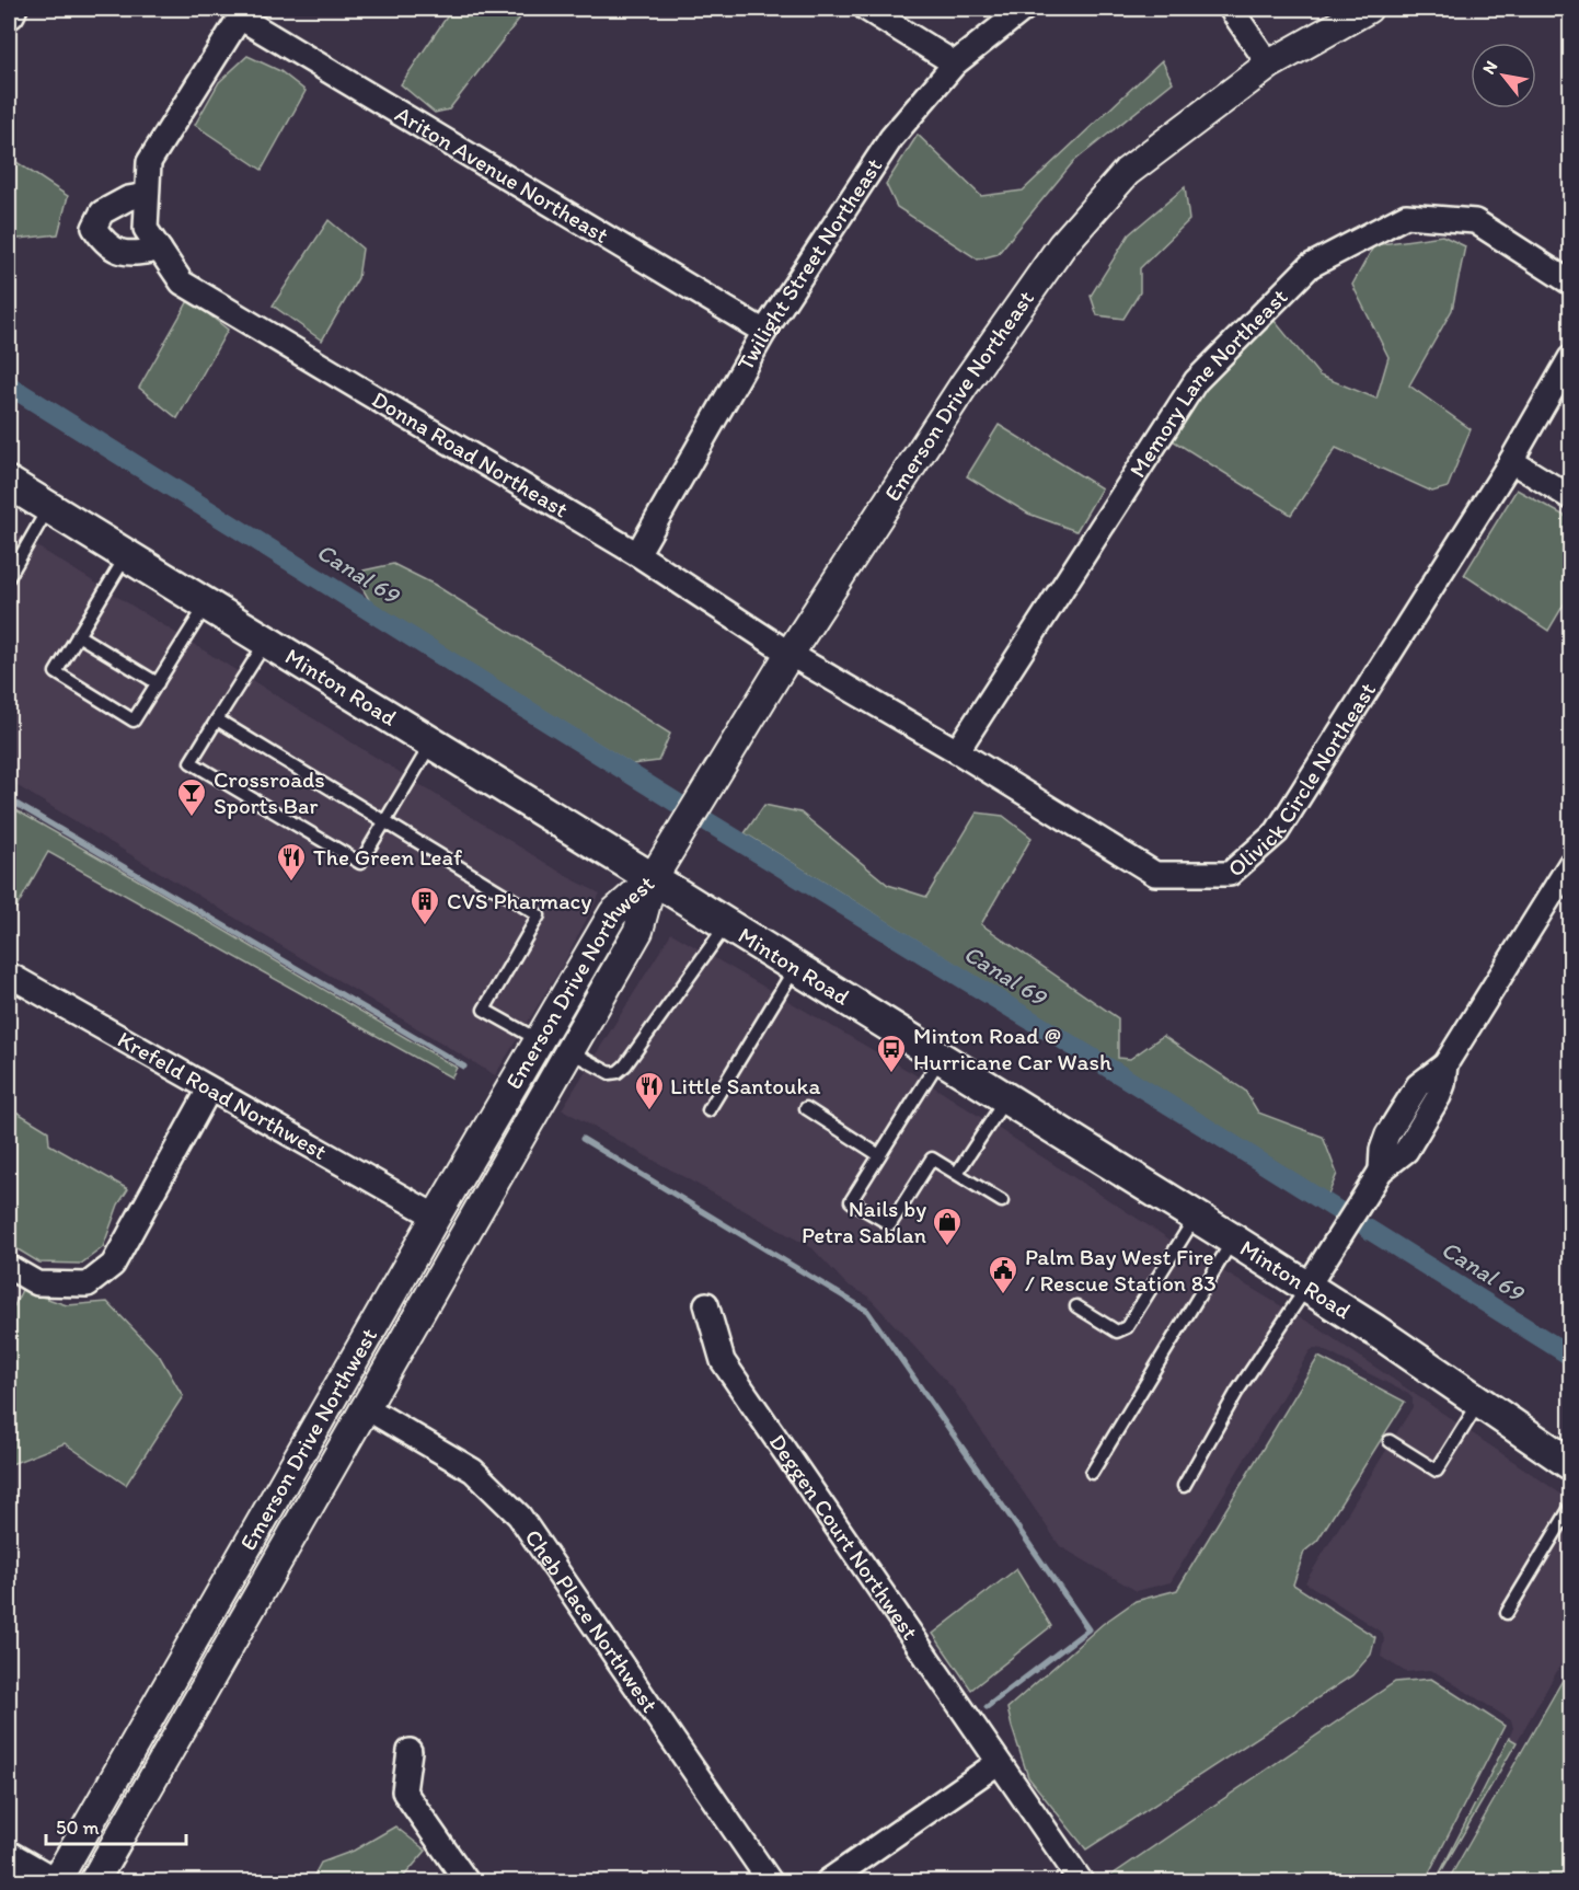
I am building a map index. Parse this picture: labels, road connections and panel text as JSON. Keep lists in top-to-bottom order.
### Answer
{
  "streets": {
    "main road": ["Minton Road"],
    "street": [
      "Ariton Avenue Northeast",
      "Twilight Street Northeast",
      "Memory Lane Northeast",
      "Emerson Drive Northeast",
      "Donna Road Northeast",
      "Olivick Circle Northeast",
      "Emerson Drive Northwest",
      "Krefeld Road Northwest",
      "Deggen Court Northwest",
      "Cheb Place Northwest"
    ]
  },
  "crossings": [
    ["Ariton Avenue Northeast", "Twilight Street Northeast"],
    ["Ariton Avenue Northeast", "Donna Road Northeast"],
    ["Twilight Street Northeast", "Donna Road Northeast"],
    ["Memory Lane Northeast", "Olivick Circle Northeast"],
    ["Emerson Drive Northeast", "Donna Road Northeast"],
    ["Emerson Drive Northeast", "Minton Road"],
    ["Emerson Drive Northeast", "Olivick Circle Northeast"],
    ["Emerson Drive Northeast", "Emerson Drive Northwest"],
    ["Donna Road Northeast", "Olivick Circle Northeast"],
    ["Minton Road", "Emerson Drive Northwest"],
    ["Emerson Drive Northwest", "Krefeld Road Northwest"],
    ["Emerson Drive Northwest", "Cheb Place Northwest"]
  ],
  "water": ["Canal 69"],
  "places": {
    "bar": ["Crossroads Sports Bar"],
    "restaurant": ["The Green Leaf", "Little Santouka"],
    "building": ["CVS Pharmacy"],
    "bus stop": ["Minton Road @ Hurricane Car Wash"],
    "shop": ["Nails by Petra Sablan"],
    "public building": ["Palm Bay West Fire / Rescue Station 83"]
  },
  "scale_bar": "50 m",
  "north": "top left"
}
